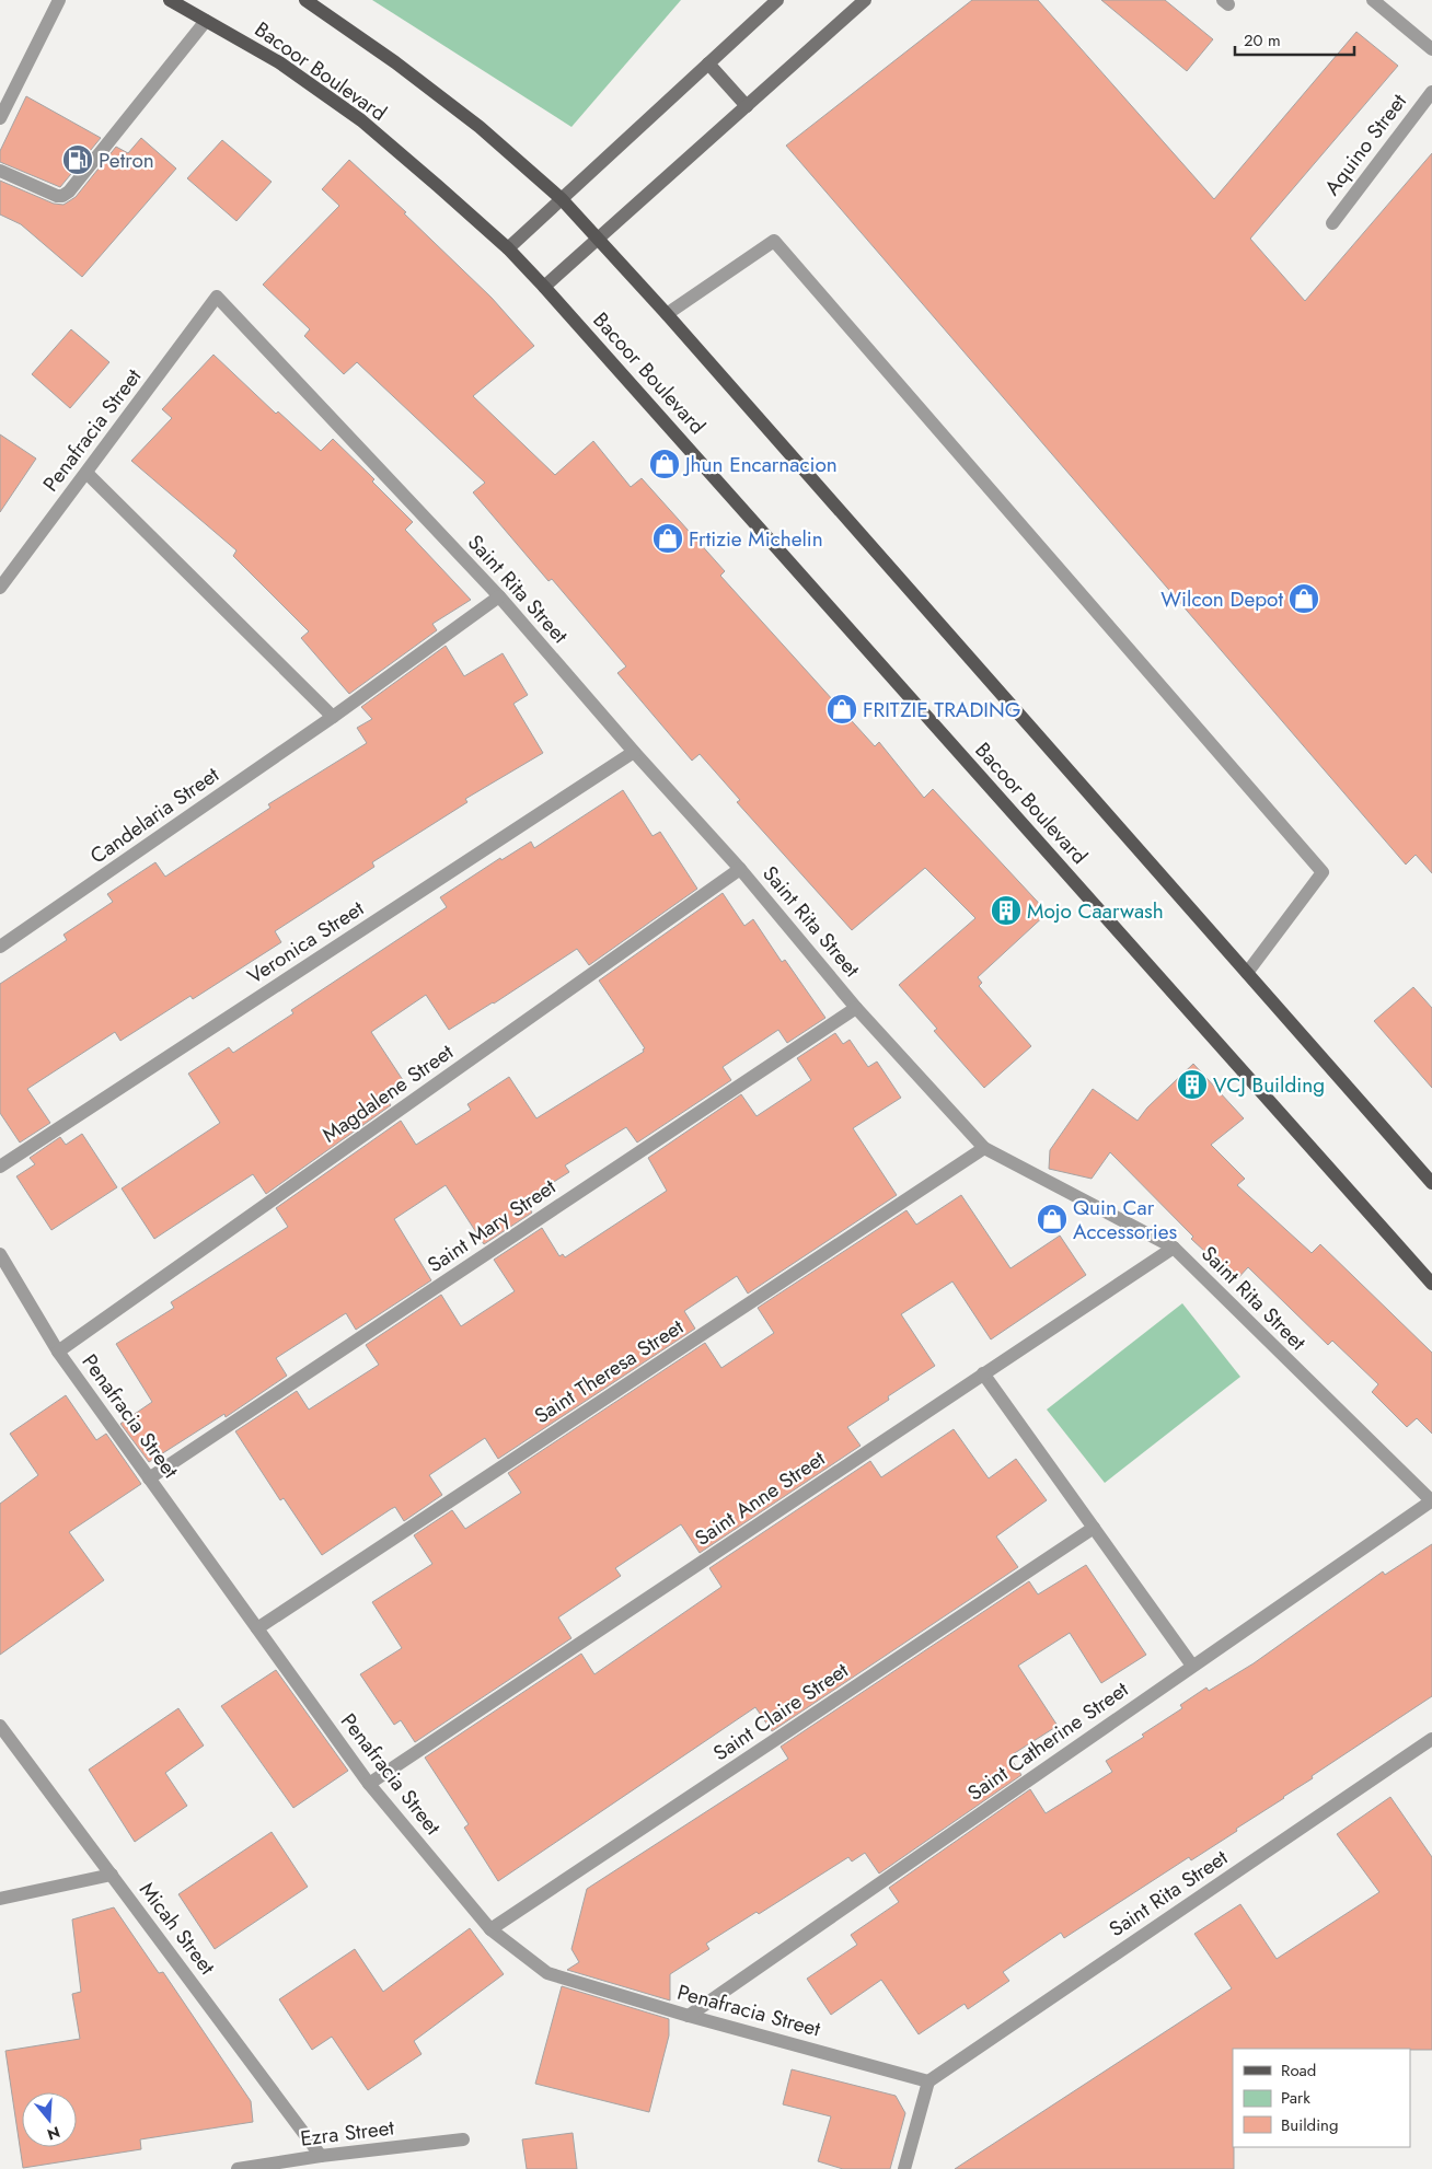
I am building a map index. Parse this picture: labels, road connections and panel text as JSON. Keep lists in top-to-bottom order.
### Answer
{
  "streets": {
    "main road": ["Bacoor Boulevard"],
    "street": [
      "Aquino Street",
      "Penafracia Street",
      "Saint Rita Street",
      "Candelaria Street",
      "Veronica Street",
      "Magdalene Street",
      "Saint Mary Street",
      "Saint Theresa Street",
      "Saint Anne Street",
      "Saint Claire Street",
      "Saint Catherine Street",
      "Micah Street",
      "Ezra Street"
    ]
  },
  "crossings": [
    ["Penafracia Street", "Saint Rita Street"],
    ["Penafracia Street", "Magdalene Street"],
    ["Penafracia Street", "Saint Mary Street"],
    ["Penafracia Street", "Saint Theresa Street"],
    ["Penafracia Street", "Saint Anne Street"],
    ["Penafracia Street", "Saint Claire Street"],
    ["Penafracia Street", "Saint Catherine Street"],
    ["Saint Rita Street", "Candelaria Street"],
    ["Saint Rita Street", "Veronica Street"],
    ["Saint Rita Street", "Magdalene Street"],
    ["Saint Rita Street", "Saint Mary Street"],
    ["Saint Rita Street", "Saint Theresa Street"],
    ["Saint Rita Street", "Saint Anne Street"],
    ["Saint Rita Street", "Saint Catherine Street"],
    ["Micah Street", "Ezra Street"]
  ],
  "places": {
    "fuel station": ["Petron"],
    "shop": [
      "Jhun Encarnacion",
      "Frtizie Michelin",
      "Wilcon Depot",
      "FRITZIE TRADING",
      "Quin Car Accessories"
    ],
    "building": ["Mojo Caarwash", "VCJ Building"]
  },
  "legend": ["Road", "Park", "Building"],
  "scale_bar": "20 m",
  "north": "bottom"
}
